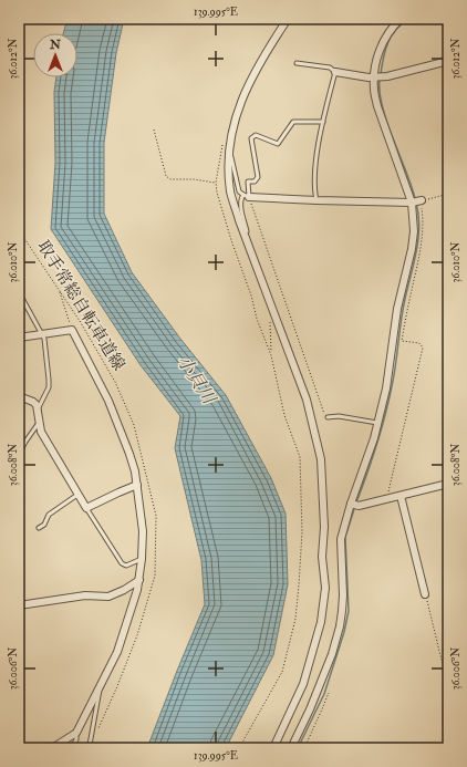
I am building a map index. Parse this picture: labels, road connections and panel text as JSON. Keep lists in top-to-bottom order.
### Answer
{
  "streets": {
    "path": ["取手常総自転車道線"]
  },
  "water": ["小貝川"],
  "north": "top",
  "coordinates": [
    "139.995°E",
    "36.012°N",
    "36.010°N",
    "36.008°N",
    "36.006°N"
  ]
}
